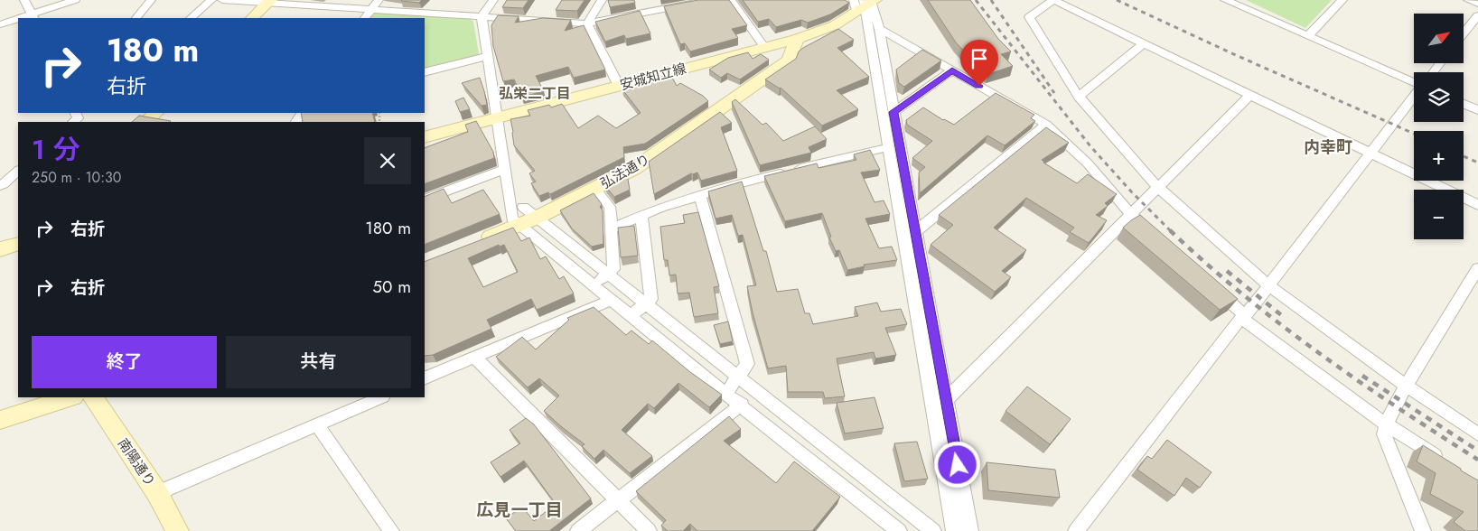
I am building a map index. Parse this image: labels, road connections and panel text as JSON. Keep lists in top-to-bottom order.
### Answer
{
  "streets": {
    "street": ["安城知立線", "弘法通り", "南陽通り"]
  },
  "crossings": [
    ["安城知立線", "弘法通り"]
  ],
  "districts": ["弘栄二丁目", "内幸町", "広見一丁目"],
  "north": "top right",
  "page": {
    "map_buttons": ["+", "−"],
    "turn": ["180 m", "右折"],
    "heading": ["1 分", "250 m · 10:30"],
    "list": [
      {
        "name": "右折",
        "value": "180 m"
      },
      {
        "name": "右折",
        "value": "50 m"
      }
    ],
    "buttons": ["終了", "共有"]
  }
}
